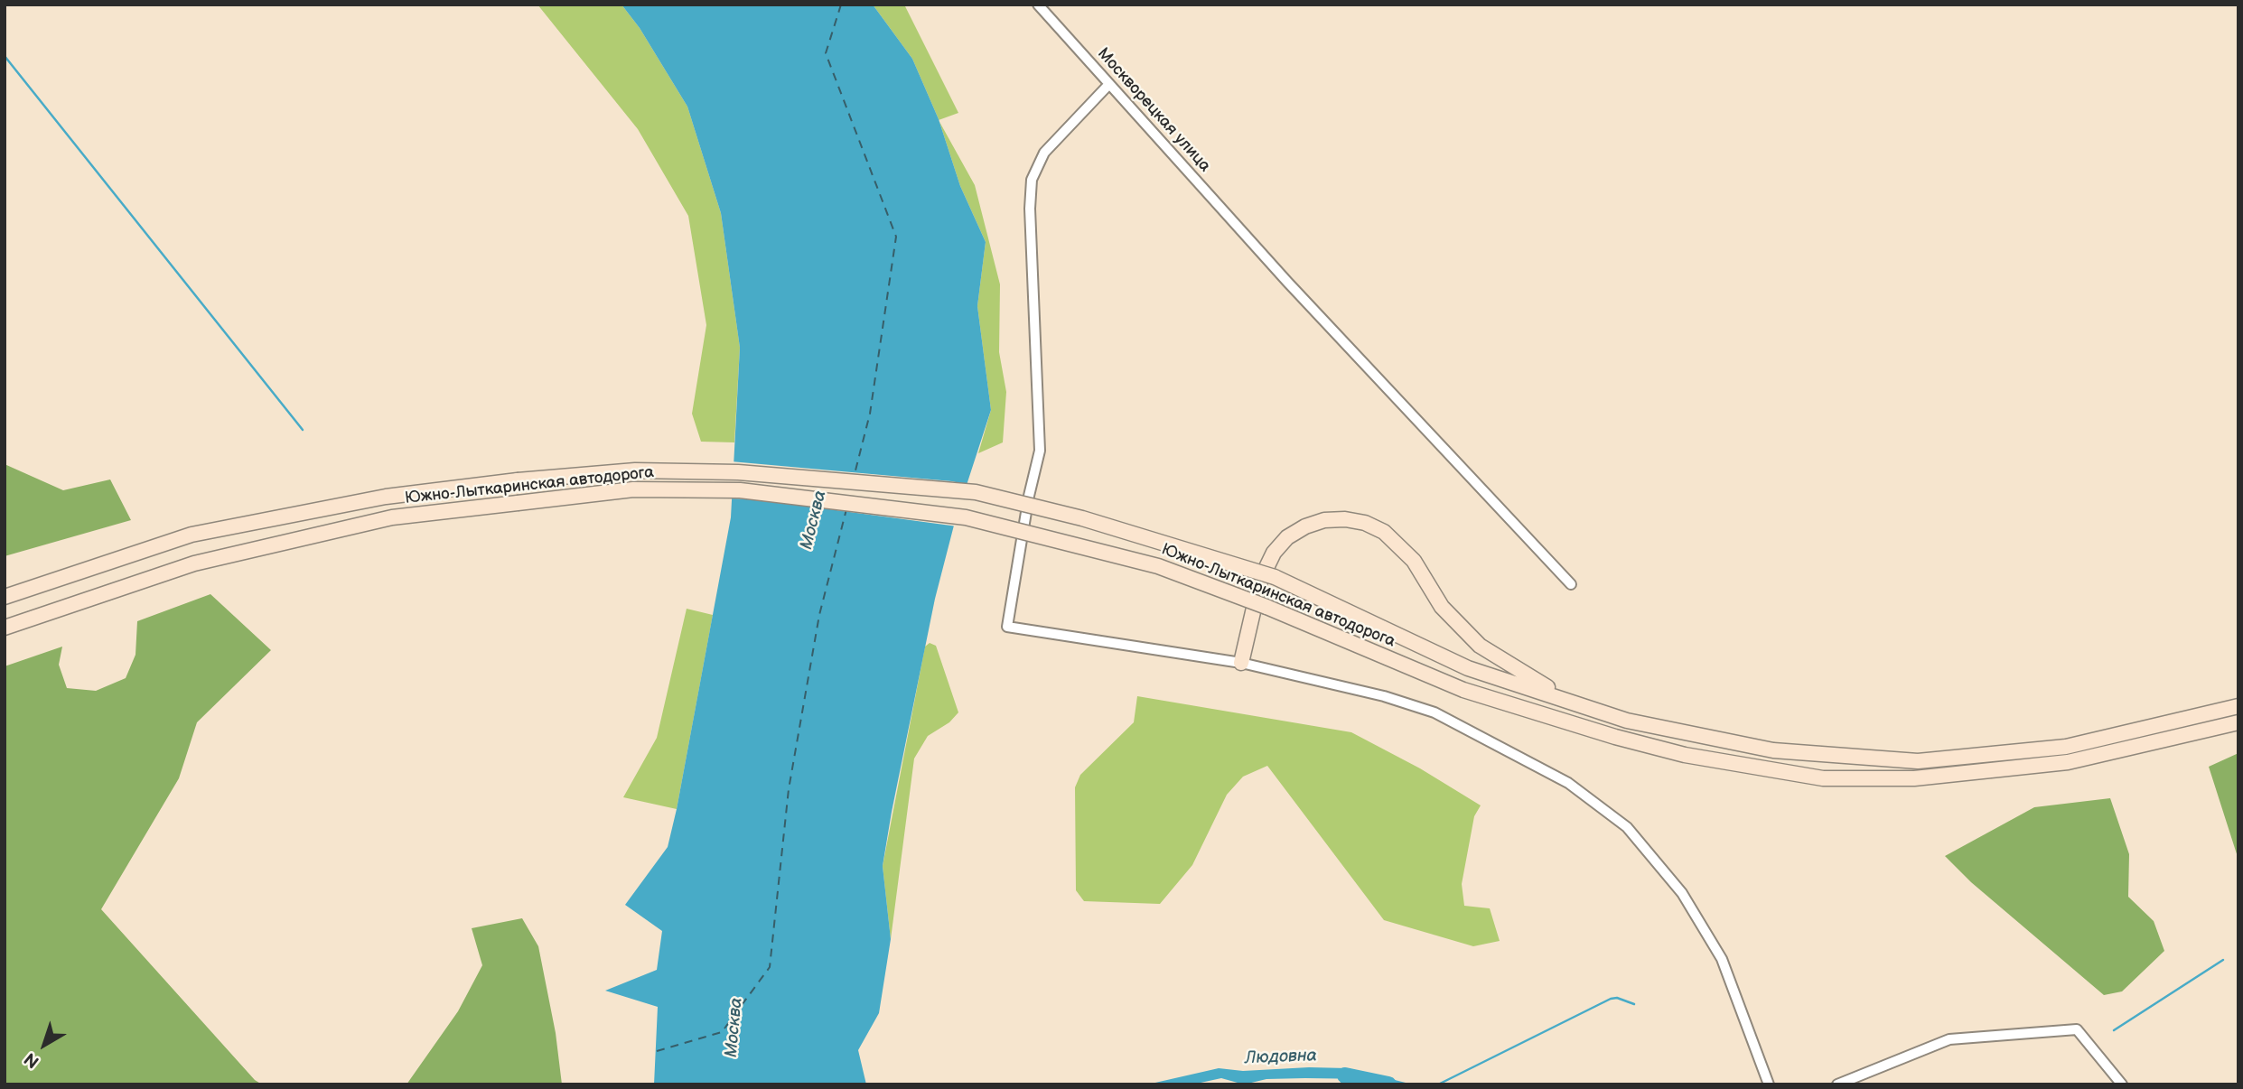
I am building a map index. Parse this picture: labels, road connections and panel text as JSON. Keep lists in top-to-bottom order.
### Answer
{
  "streets": {
    "main road": ["Южно-Лыткаринская автодорога"],
    "street": ["Москворецкая улица"]
  },
  "water": ["Москва", "Людовна"],
  "north": "bottom left"
}
